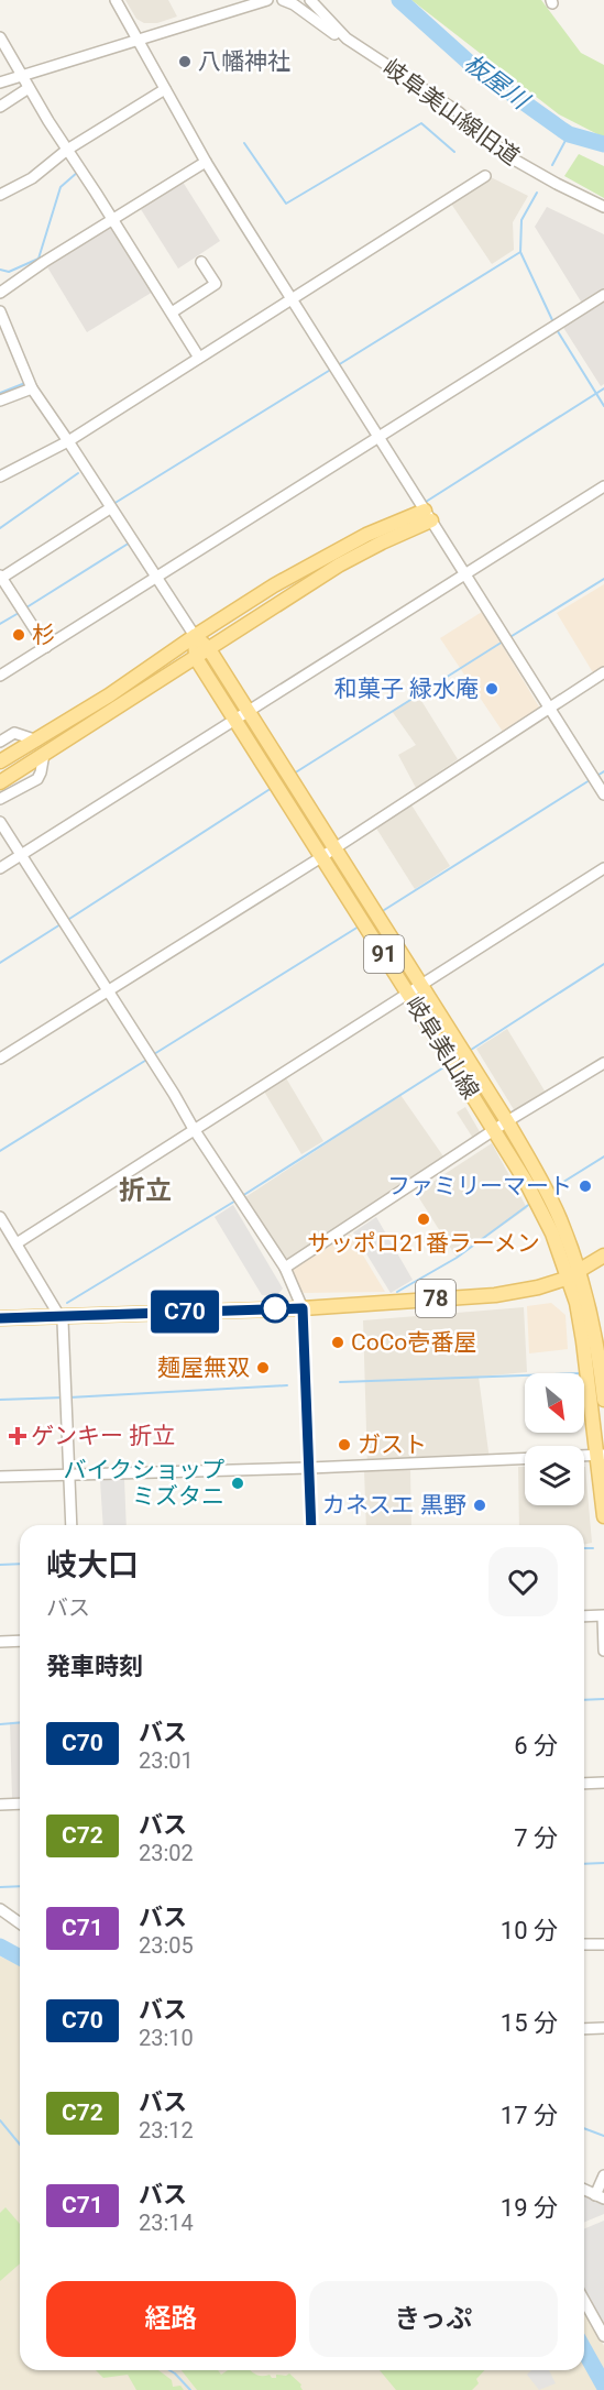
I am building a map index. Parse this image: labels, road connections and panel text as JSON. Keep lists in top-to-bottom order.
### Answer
{
  "streets": {
    "main road": ["91", "岐阜美山線", "78"],
    "street": ["岐阜美山線旧道"]
  },
  "crossings": [
    ["岐阜美山線", "78"]
  ],
  "districts": ["折立"],
  "water": ["板屋川"],
  "places": {
    "other": [
      "八幡神社",
      "杉",
      "和菓子 緑水庵",
      "ファミリーマート",
      "サッポロ21番ラーメン",
      "CoCo壱番屋",
      "麺屋無双",
      "ガスト",
      "バイクショップ ミズタニ",
      "カネスエ 黒野"
    ],
    "health": ["ゲンキー 折立"]
  },
  "lines": ["bus line C70"],
  "north": "bottom right",
  "page": {
    "on_map": "C70",
    "heading": [
      ["岐大口", "バス"],
      "発車時刻"
    ],
    "list": [
      {
        "mark": "C70",
        "name": "バス",
        "note": "23:01",
        "value": "6 分"
      },
      {
        "mark": "C72",
        "name": "バス",
        "note": "23:02",
        "value": "7 分"
      },
      {
        "mark": "C71",
        "name": "バス",
        "note": "23:05",
        "value": "10 分"
      },
      {
        "mark": "C70",
        "name": "バス",
        "note": "23:10",
        "value": "15 分"
      },
      {
        "mark": "C72",
        "name": "バス",
        "note": "23:12",
        "value": "17 分"
      },
      {
        "mark": "C71",
        "name": "バス",
        "note": "23:14",
        "value": "19 分"
      }
    ],
    "buttons": ["経路", "きっぷ"]
  }
}
